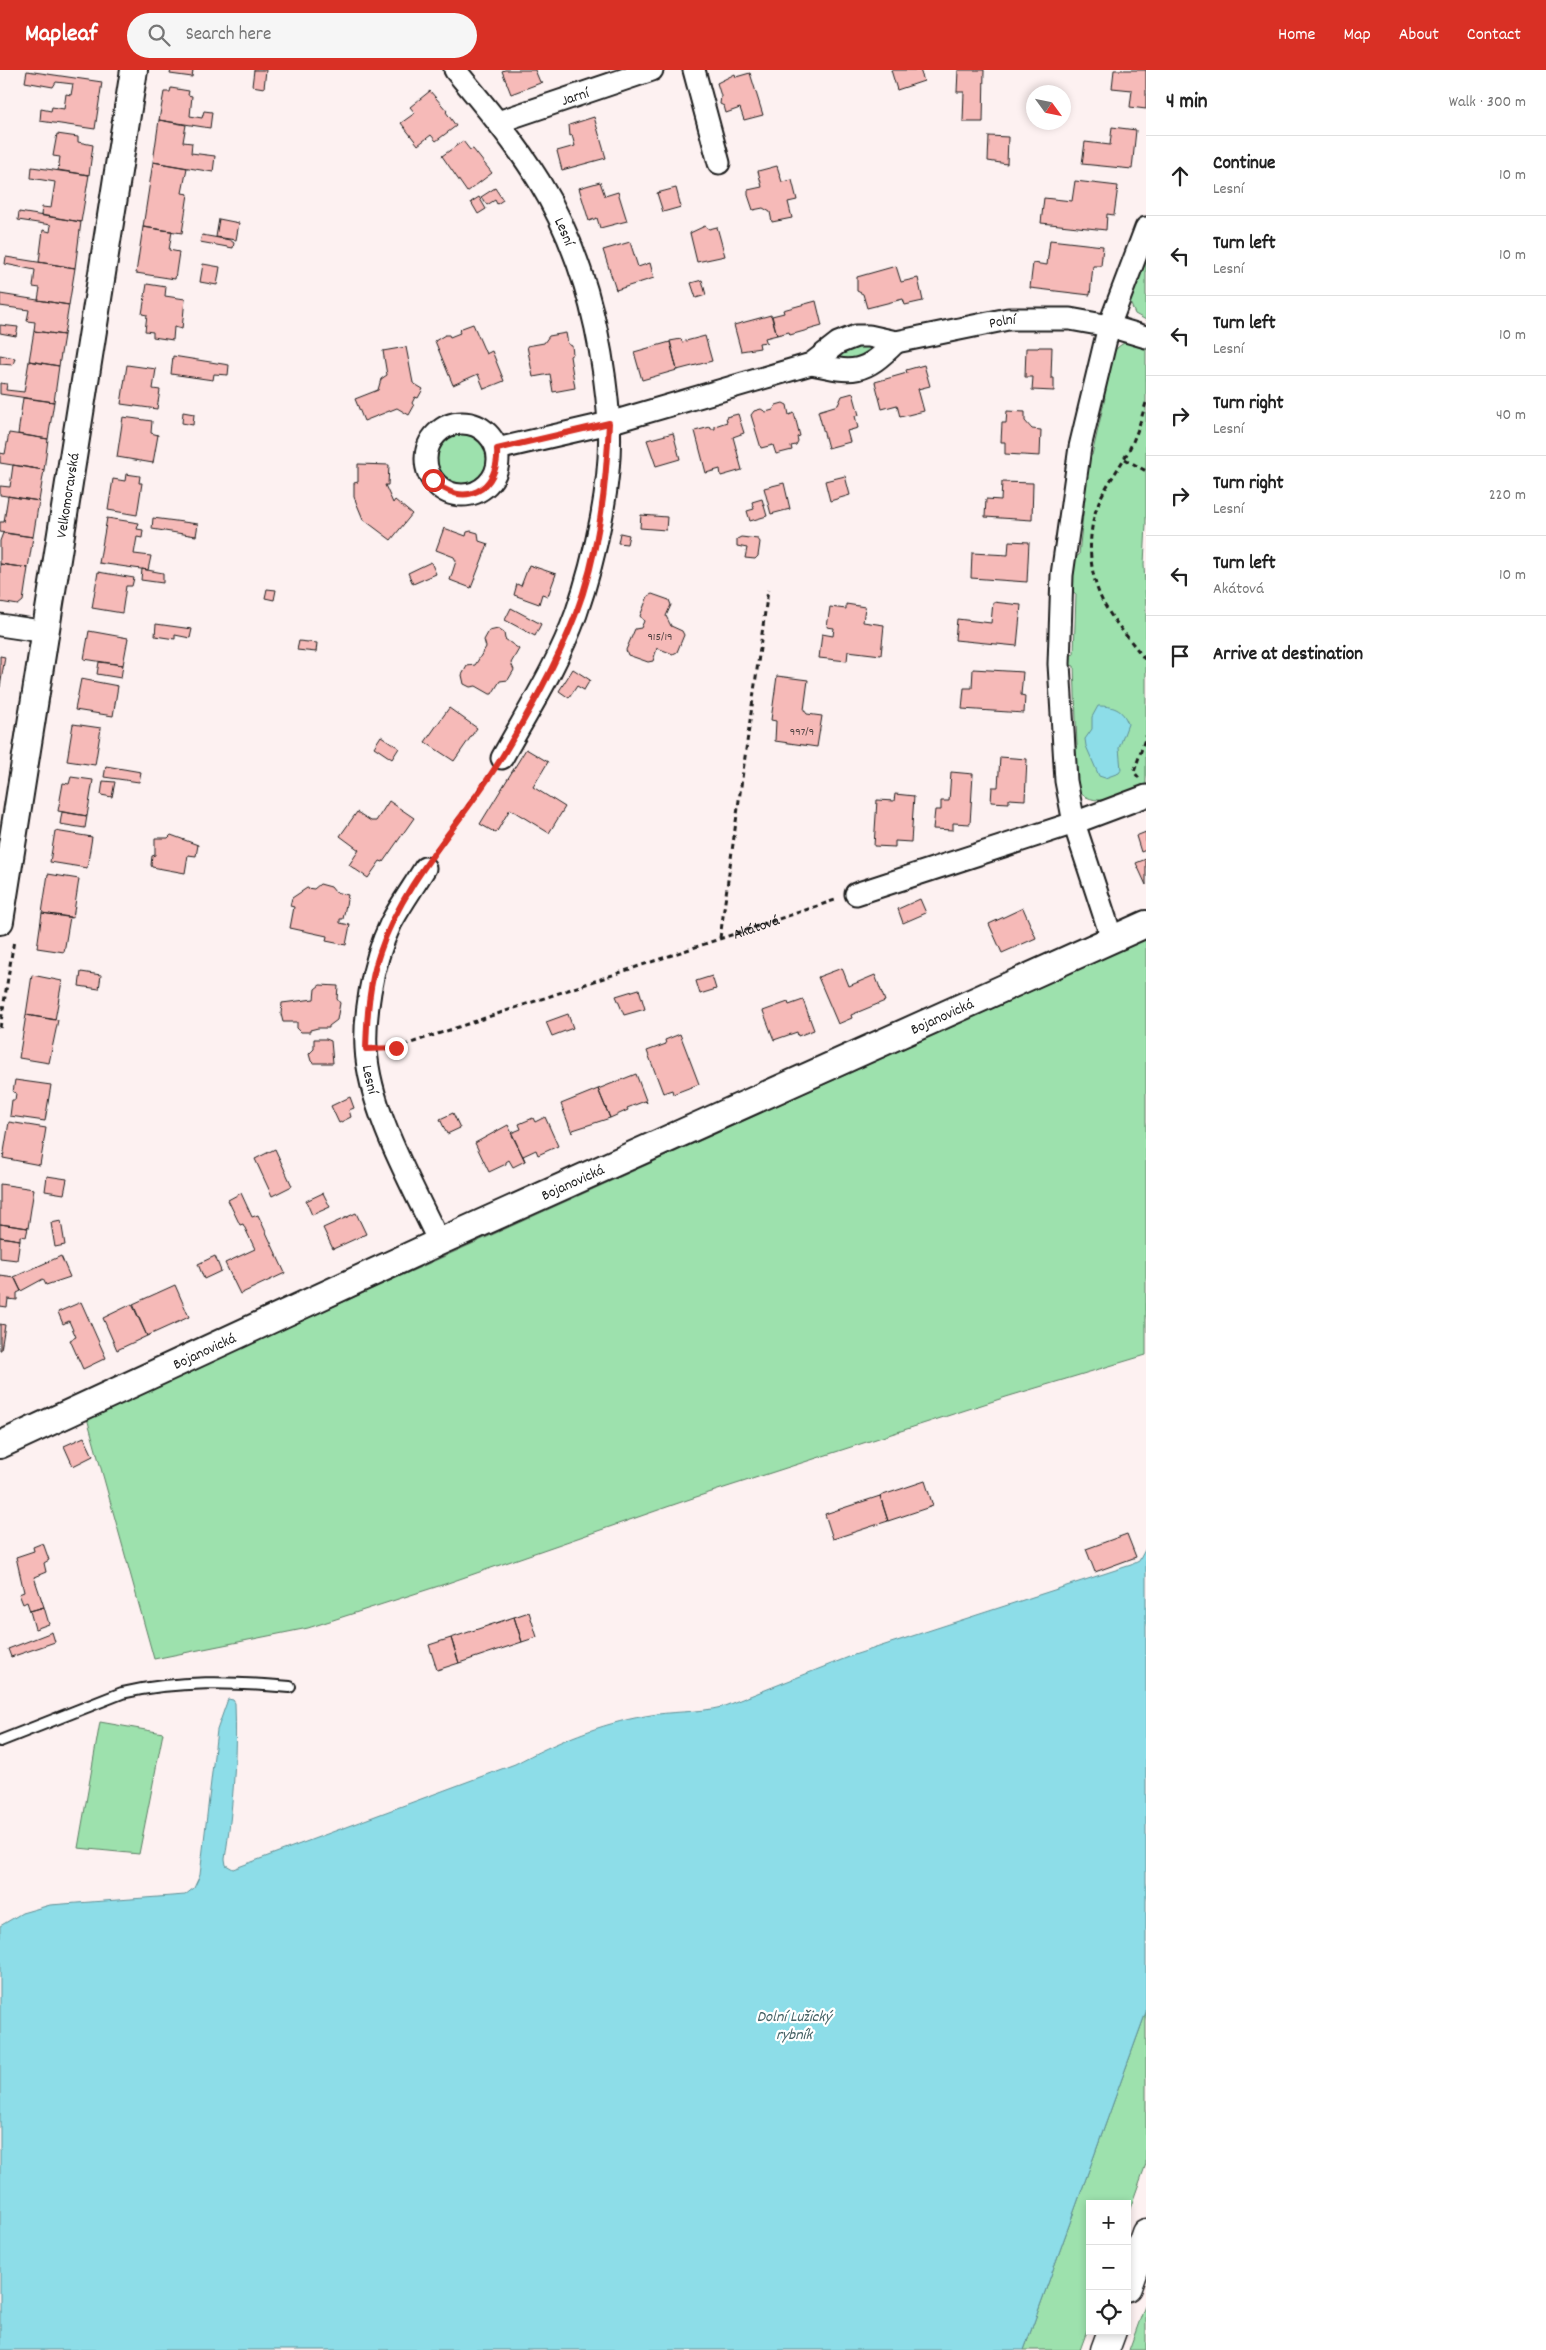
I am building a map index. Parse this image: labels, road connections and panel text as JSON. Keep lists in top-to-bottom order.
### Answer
{
  "streets": {
    "street": [
      "Jarní",
      "Lesní",
      "Polní",
      "Velkomoravská",
      "Bojanovická"
    ],
    "path": ["Akátová"]
  },
  "crossings": [
    ["Jarní", "Lesní"],
    ["Lesní", "Polní"],
    ["Lesní", "Akátová"],
    ["Lesní", "Bojanovická"]
  ],
  "water": ["Dolní Lužický rybník"],
  "house_numbers": ["915/19", "997/9"],
  "north": "bottom right",
  "page": {
    "header": "Mapleaf",
    "search": "Search here",
    "nav": [
      "Home",
      "Map",
      "About",
      "Contact"
    ],
    "heading": ["4 min", "Walk · 300 m"],
    "list": [
      ["Continue", "Lesní", "10 m"],
      ["Turn left", "Lesní", "10 m"],
      ["Turn left", "Lesní", "10 m"],
      ["Turn right", "Lesní", "40 m"],
      ["Turn right", "Lesní", "220 m"],
      ["Turn left", "Akátová", "10 m"],
      "Arrive at destination"
    ],
    "map_buttons": ["+", "−"]
  }
}
